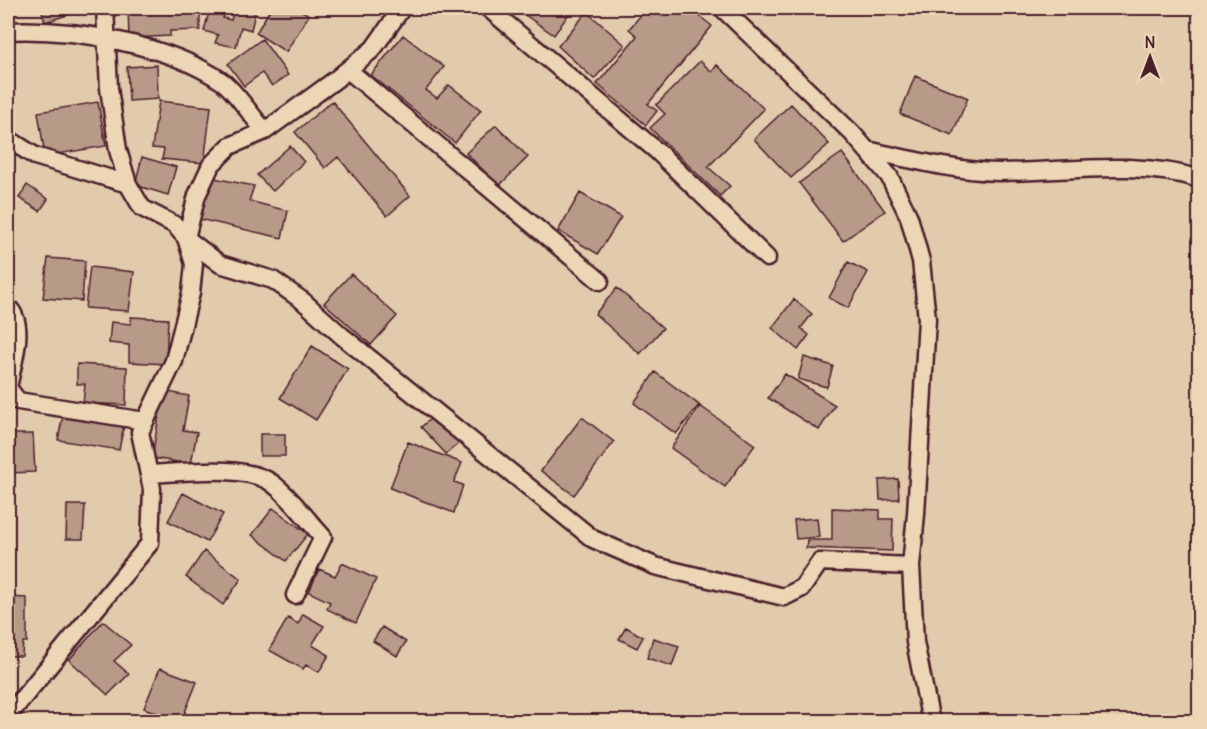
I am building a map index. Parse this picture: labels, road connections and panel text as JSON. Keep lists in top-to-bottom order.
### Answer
{
  "north": "top"
}
